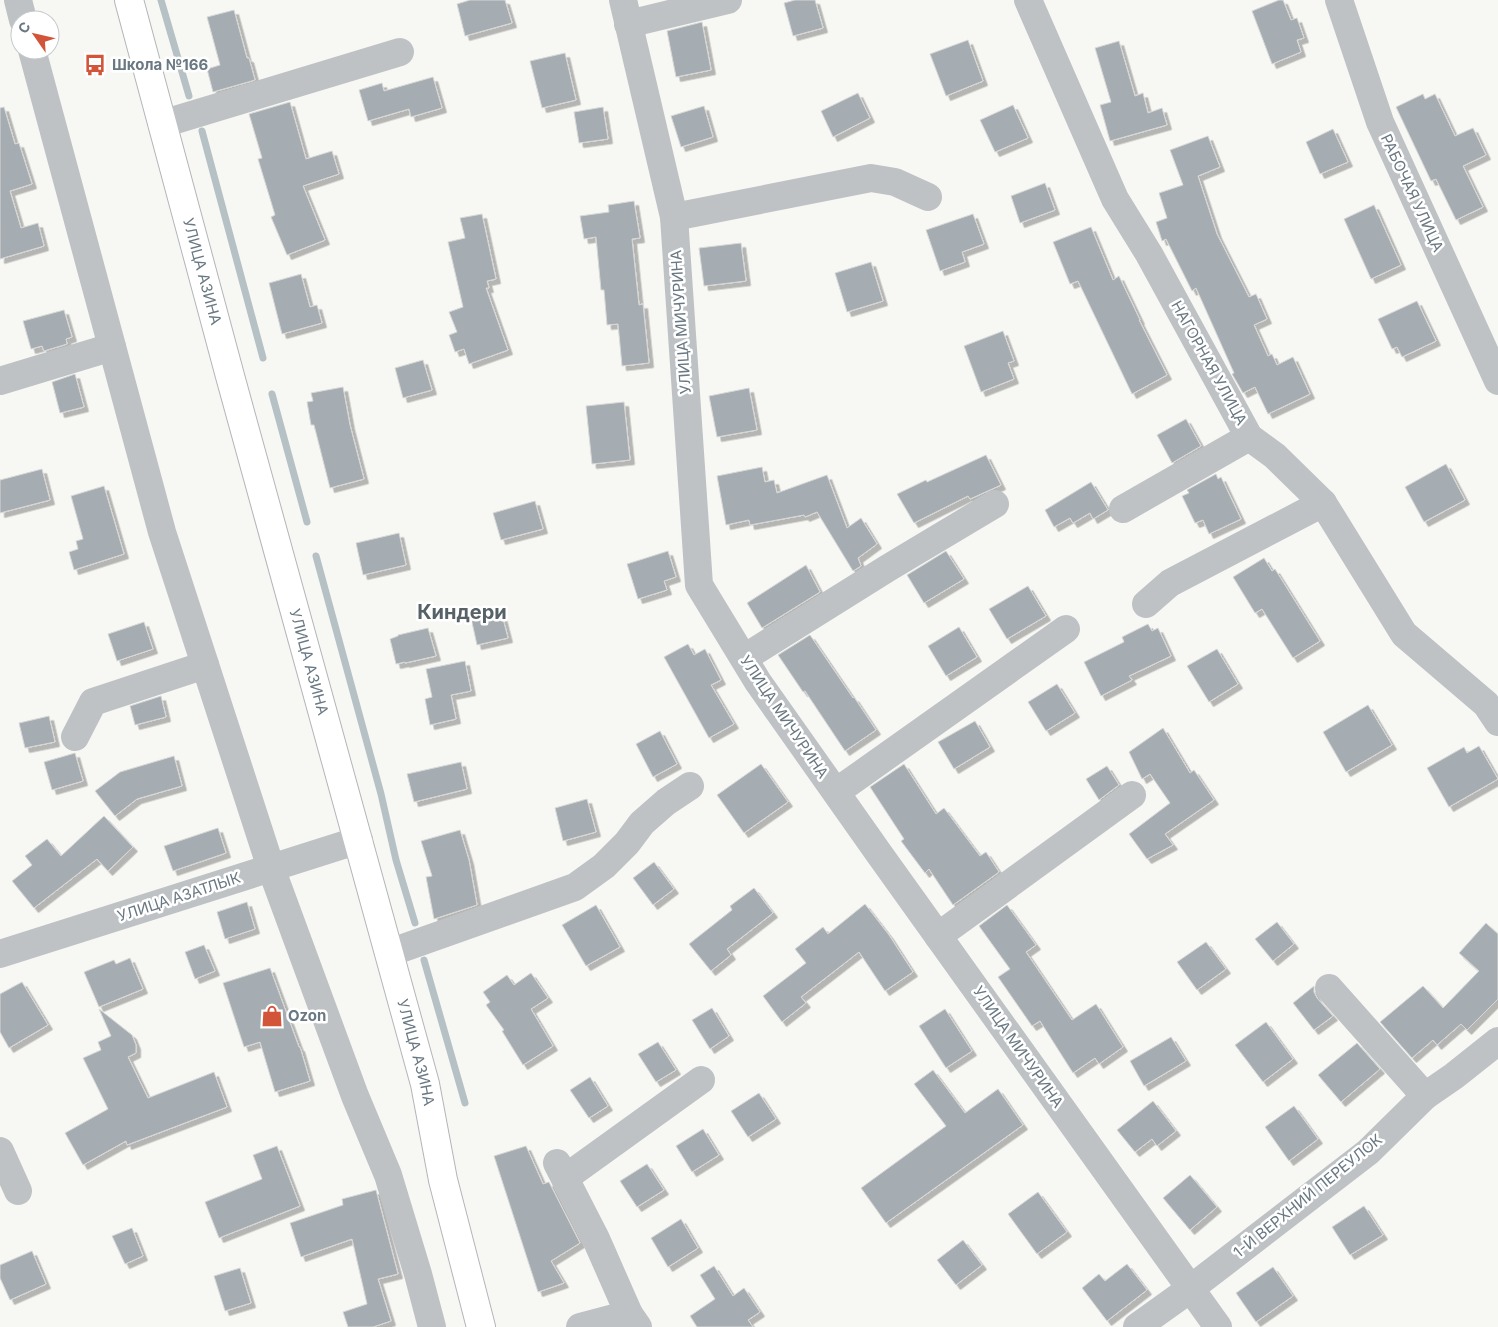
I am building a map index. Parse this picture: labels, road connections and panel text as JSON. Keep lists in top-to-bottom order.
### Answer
{
  "streets": {
    "main road": ["УЛИЦА АЗИНА"],
    "street": [
      "РАБОЧАЯ УЛИЦА",
      "УЛИЦА МИЧУРИНА",
      "НАГОРНАЯ УЛИЦА",
      "УЛИЦА АЗАТЛЫК",
      "1-Й ВЕРХНИЙ ПЕРЕУЛОК"
    ]
  },
  "crossings": [
    ["УЛИЦА АЗИНА", "УЛИЦА АЗАТЛЫК"],
    ["УЛИЦА МИЧУРИНА", "1-Й ВЕРХНИЙ ПЕРЕУЛОК"]
  ],
  "districts": ["Киндери"],
  "places": {
    "bus stop": ["Школа №166"],
    "shop": ["Ozon"]
  },
  "north": "top left"
}
